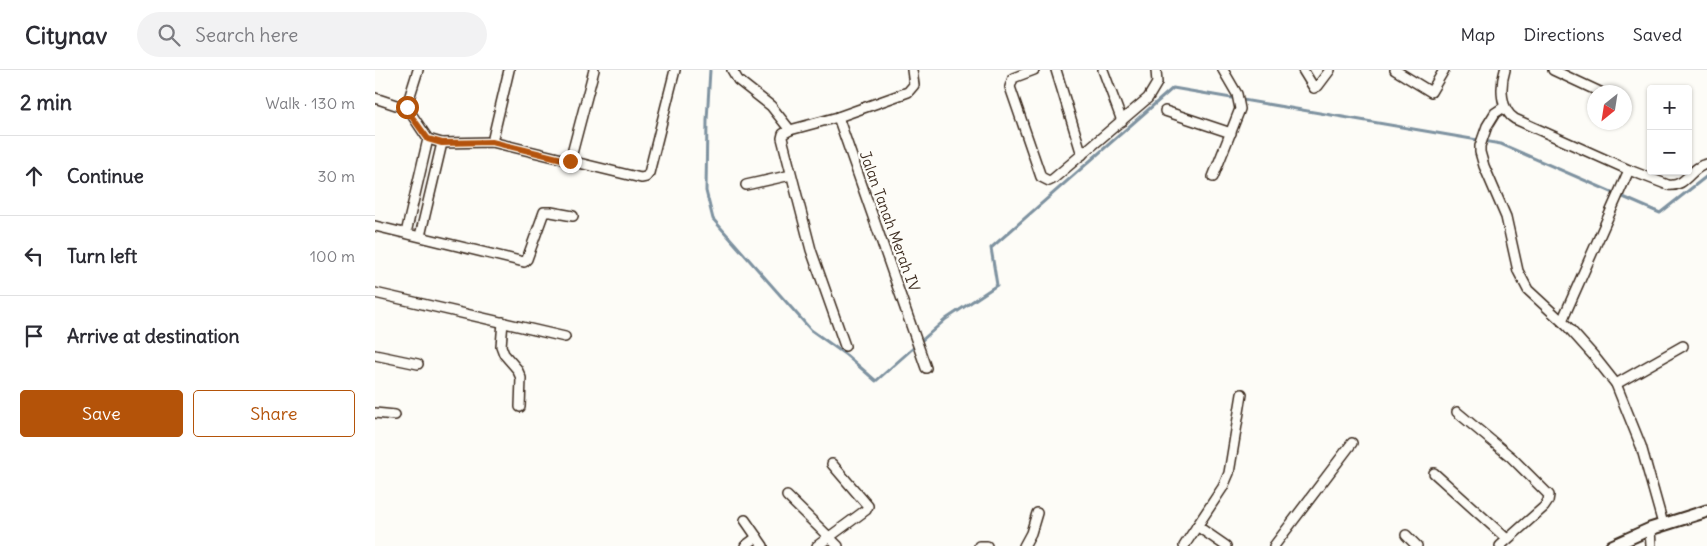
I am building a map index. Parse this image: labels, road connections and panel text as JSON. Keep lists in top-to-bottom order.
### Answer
{
  "streets": {
    "street": ["Jalan Tanah Merah IV"]
  },
  "north": "bottom left",
  "page": {
    "header": "Citynav",
    "search": "Search here",
    "nav": ["Map", "Directions", "Saved"],
    "heading": ["2 min", "Walk · 130 m"],
    "map_buttons": ["+", "−"],
    "list": [
      ["Continue", "30 m"],
      ["Turn left", "100 m"],
      "Arrive at destination"
    ],
    "buttons": ["Save", "Share"]
  }
}
